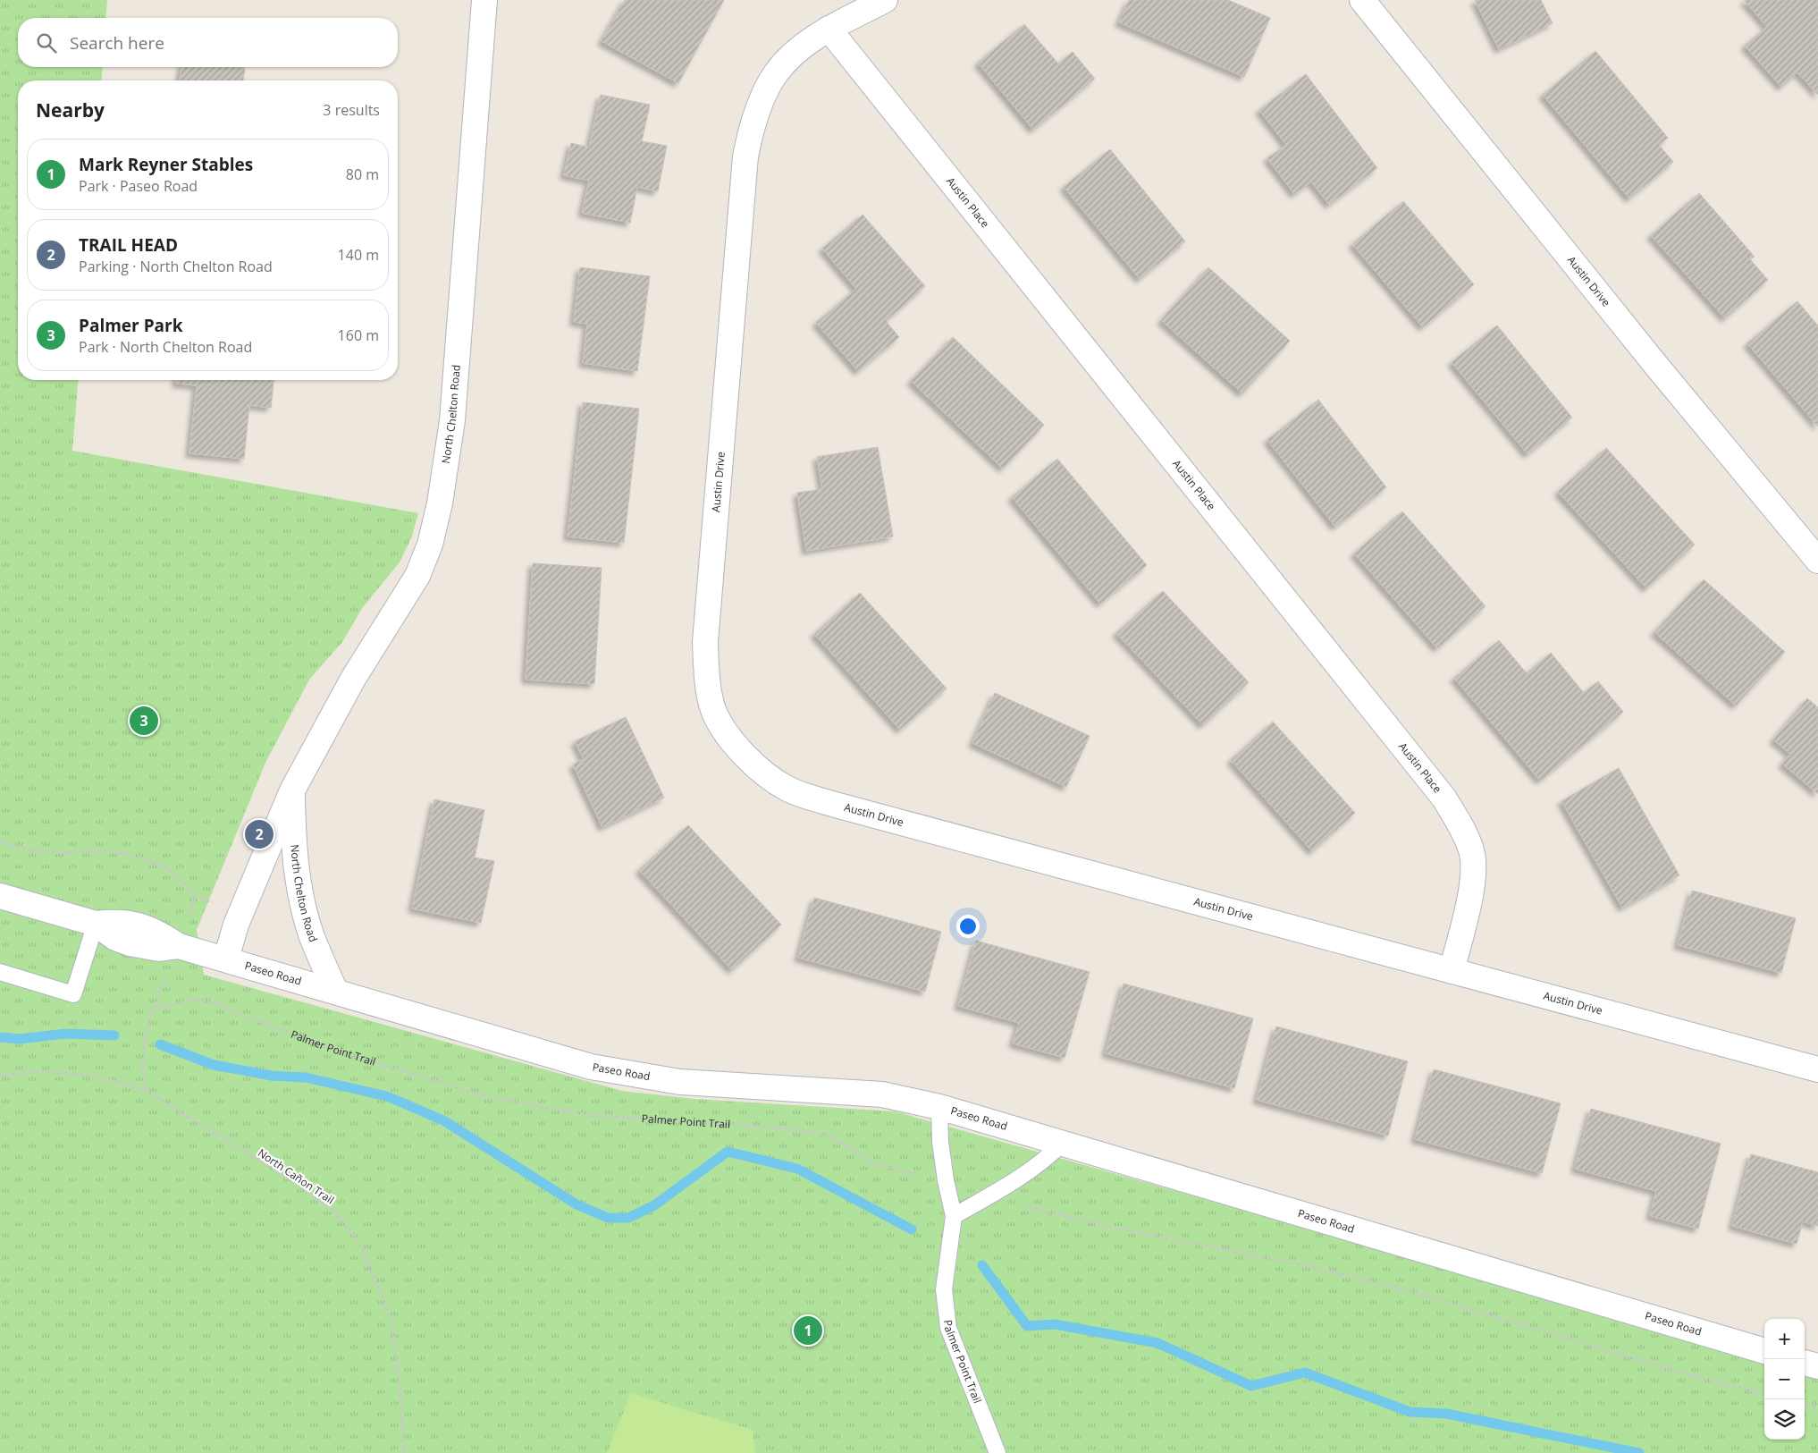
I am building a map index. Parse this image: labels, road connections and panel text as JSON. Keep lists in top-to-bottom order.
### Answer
{
  "streets": {
    "street": [
      "Austin Place",
      "Austin Drive",
      "North Chelton Road",
      "Paseo Road"
    ],
    "lane": ["Palmer Point Trail"],
    "path": ["North Cañon Trail"]
  },
  "crossings": [
    ["Austin Place", "Austin Drive"],
    ["North Chelton Road", "Paseo Road"],
    ["Palmer Point Trail", "North Cañon Trail"]
  ],
  "page": {
    "search": "Search here",
    "heading": ["Nearby", "3 results"],
    "list": [
      {
        "mark": "1",
        "name": "Mark Reyner Stables",
        "note": "Park · Paseo Road",
        "value": "80 m"
      },
      {
        "mark": "2",
        "name": "TRAIL HEAD",
        "note": "Parking · North Chelton Road",
        "value": "140 m"
      },
      {
        "mark": "3",
        "name": "Palmer Park",
        "note": "Park · North Chelton Road",
        "value": "160 m"
      }
    ],
    "pins": ["3", "2", "1"],
    "map_buttons": ["+", "−"]
  }
}
